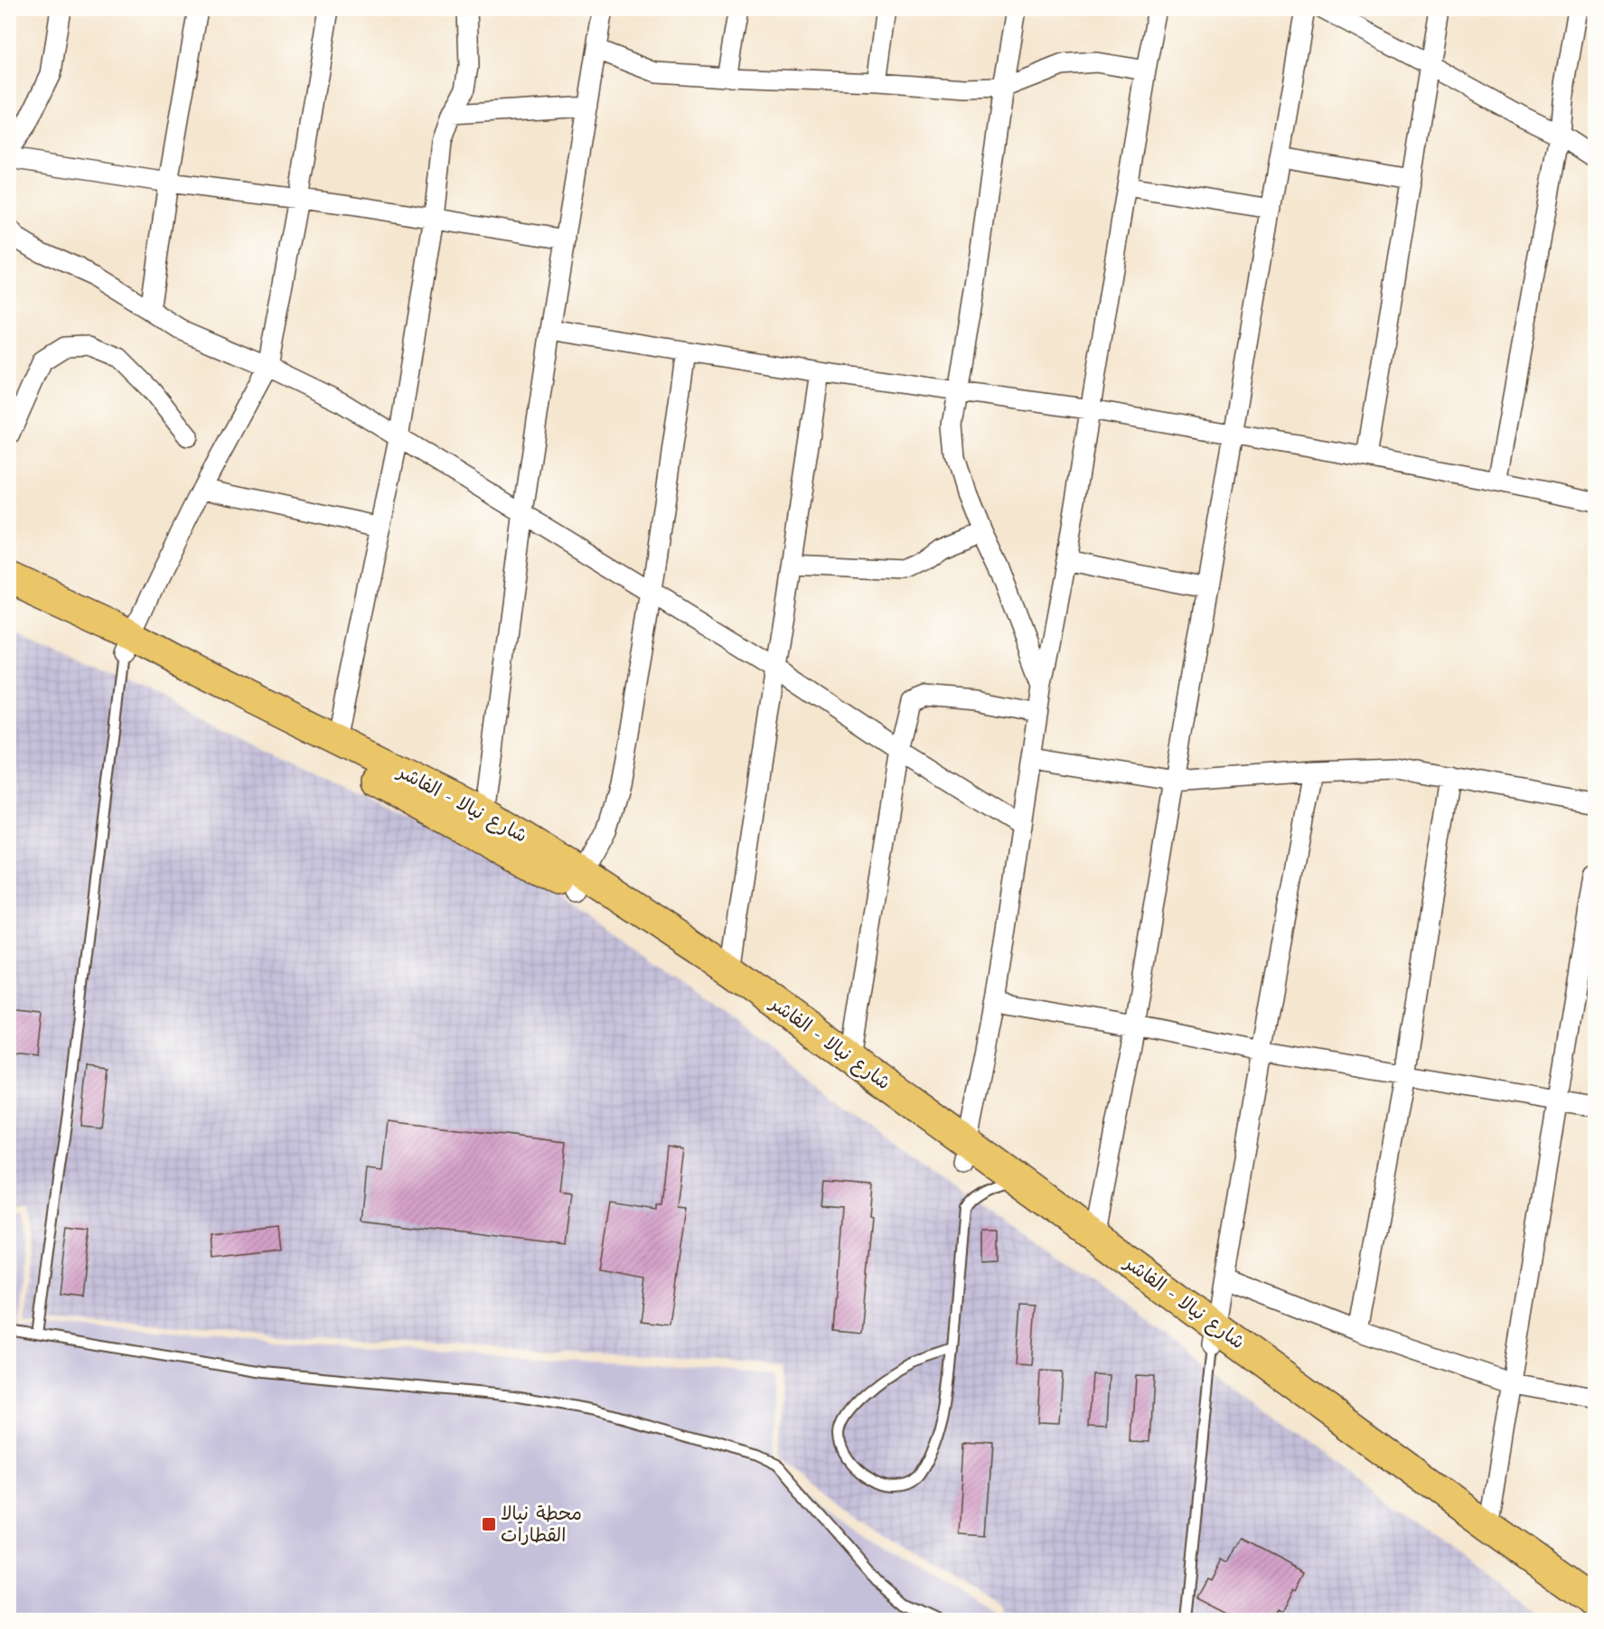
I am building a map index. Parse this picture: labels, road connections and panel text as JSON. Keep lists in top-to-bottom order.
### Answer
{
  "streets": {
    "highway": ["شارع نيالا - الفاشر"]
  },
  "places": {
    "transit": ["محطة نيالا القطارات"]
  }
}
